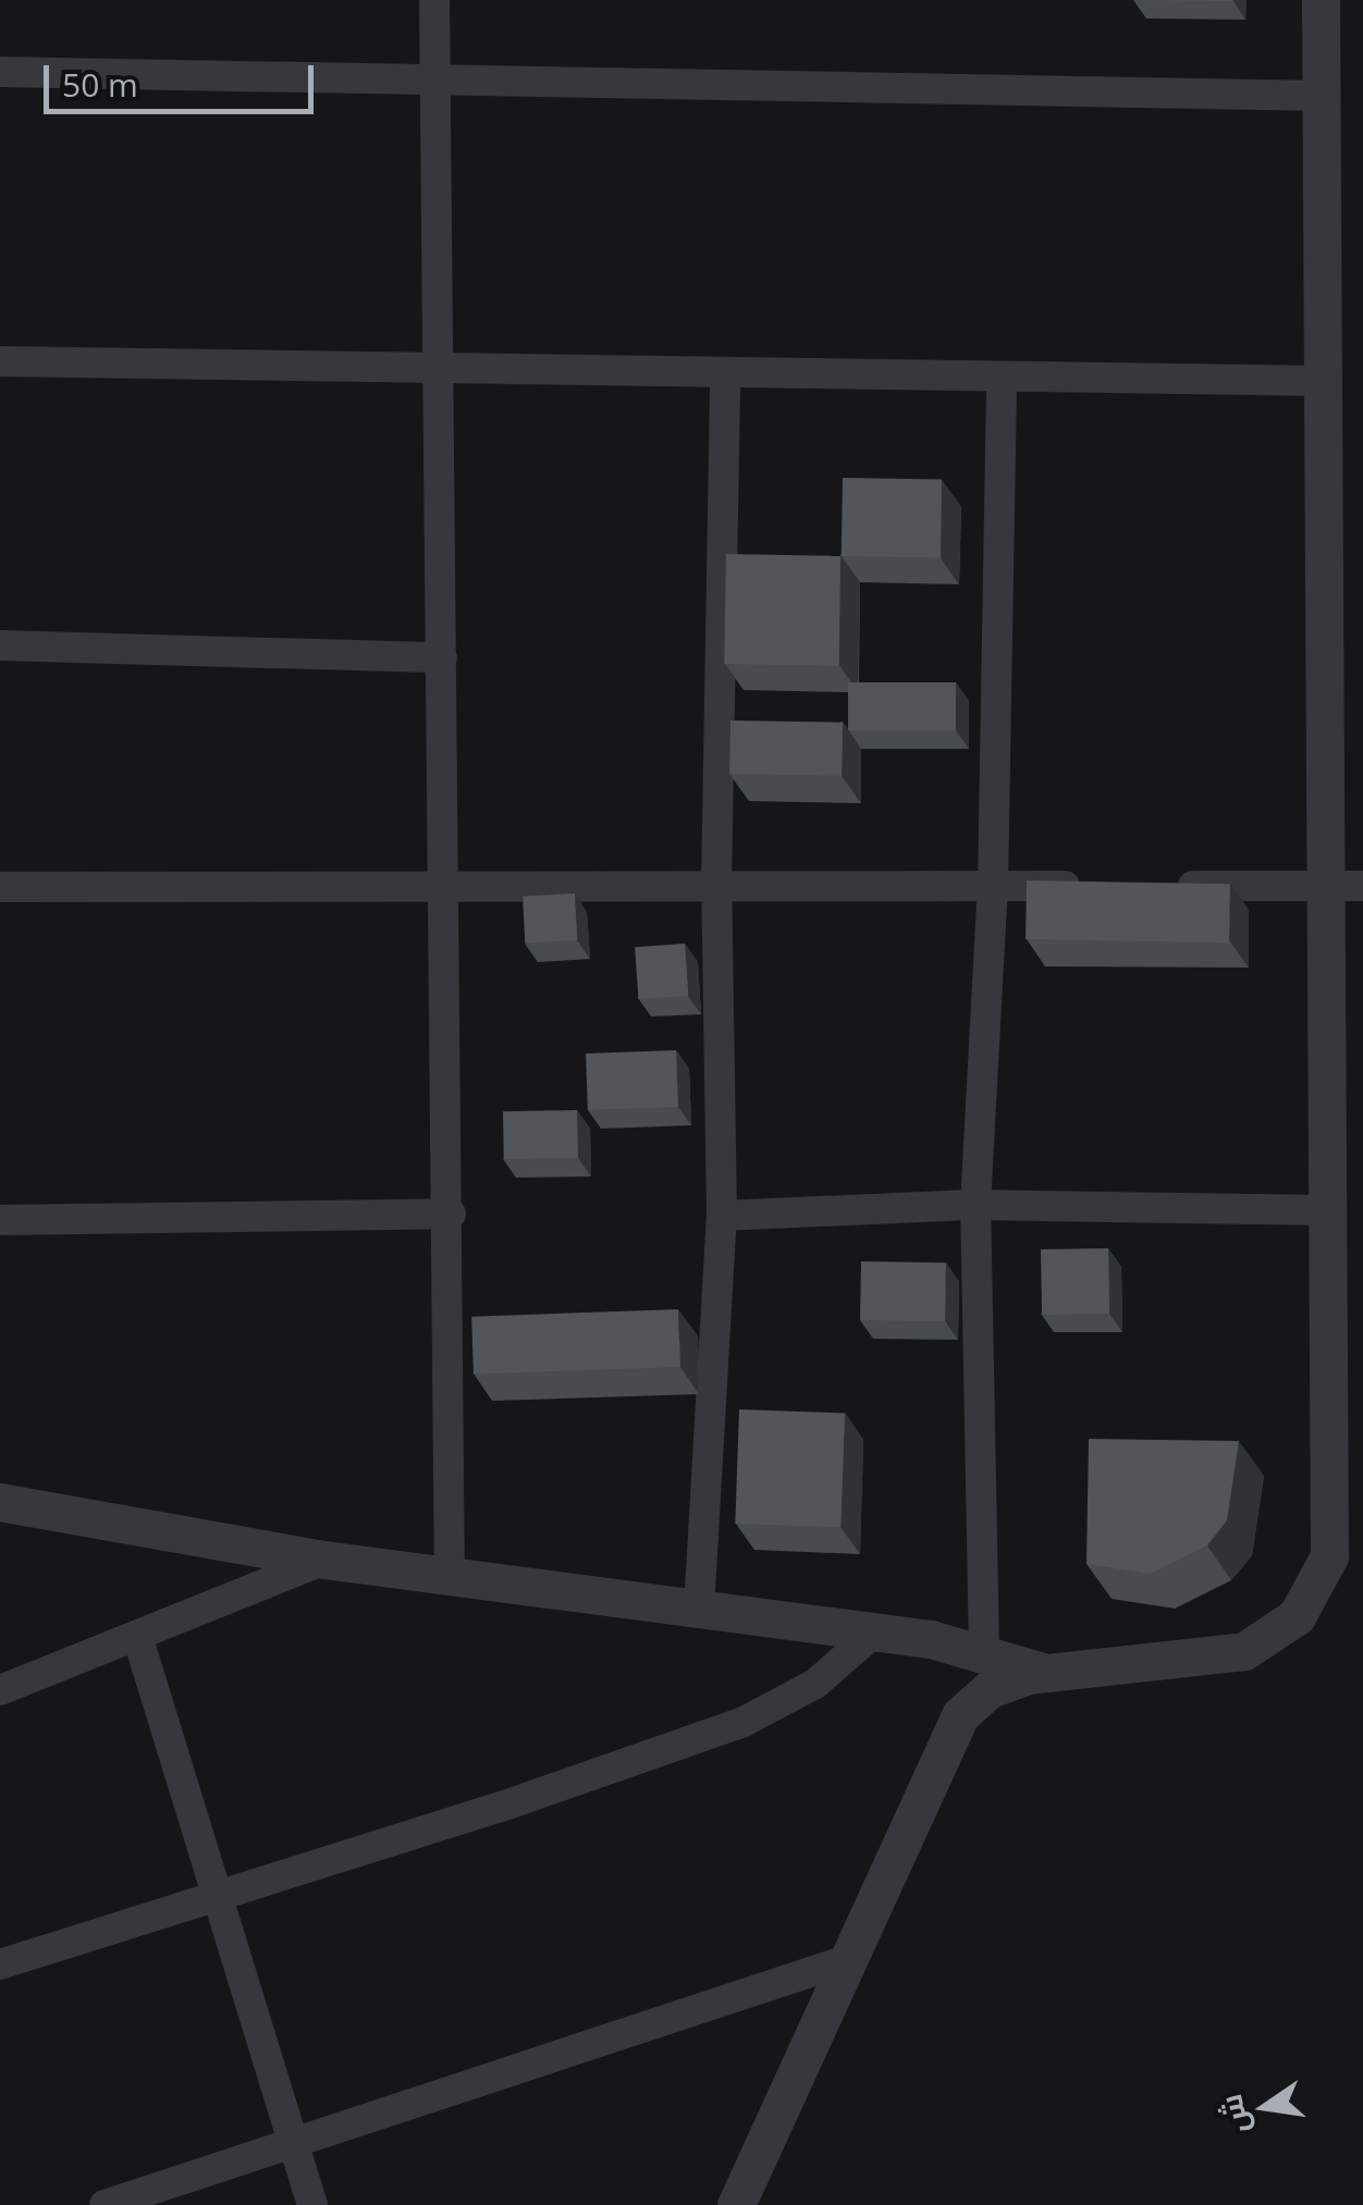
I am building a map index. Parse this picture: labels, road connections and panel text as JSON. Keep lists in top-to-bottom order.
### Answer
{
  "scale_bar": "50 m",
  "north": "left"
}
